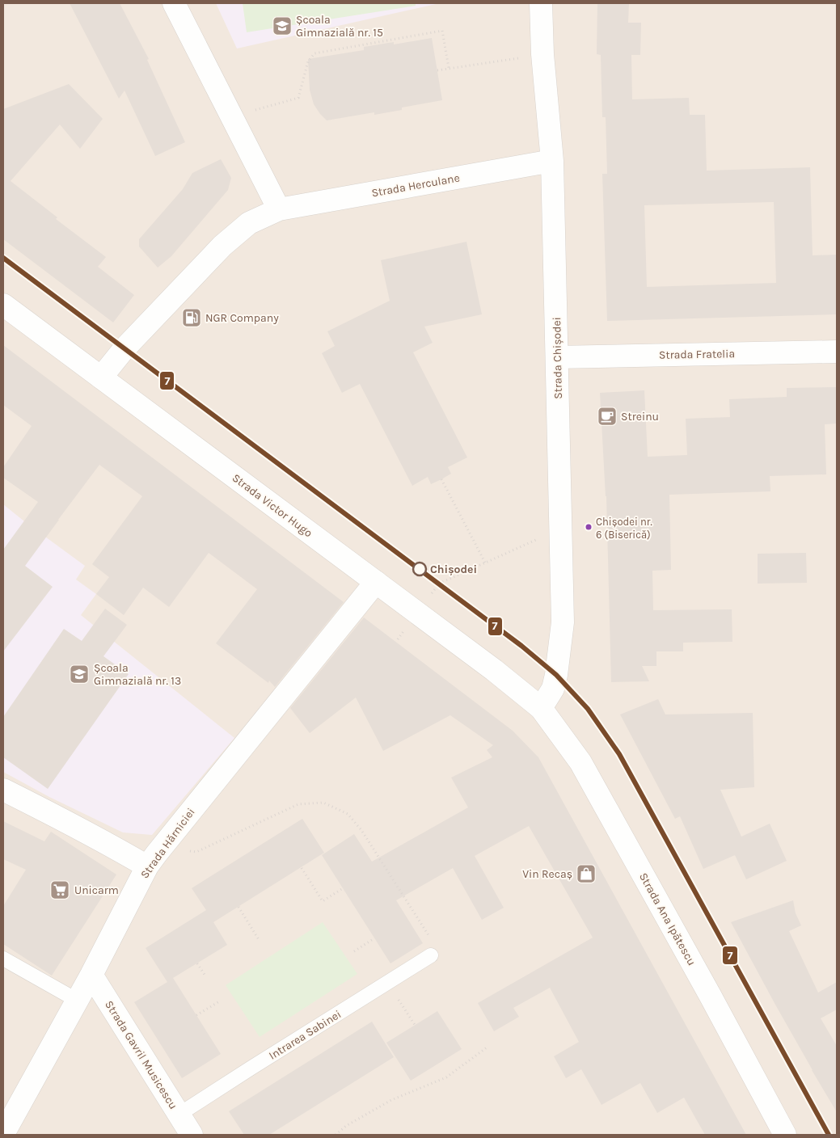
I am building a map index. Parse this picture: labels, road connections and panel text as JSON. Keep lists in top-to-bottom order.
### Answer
{
  "streets": {
    "street": [
      "Strada Herculane",
      "Strada Fratelia",
      "Strada Chișodei",
      "Strada Victor Hugo",
      "Strada Hărniciei",
      "Strada Ana Ipătescu",
      "Strada Gavril Musicescu"
    ],
    "lane": ["Intrarea Sabinei"]
  },
  "crossings": [
    ["Strada Herculane", "Strada Chișodei"],
    ["Strada Herculane", "Strada Victor Hugo"],
    ["Strada Fratelia", "Strada Chișodei"],
    ["Strada Chișodei", "Strada Victor Hugo"],
    ["Strada Chișodei", "Strada Ana Ipătescu"],
    ["Strada Victor Hugo", "Strada Hărniciei"],
    ["Strada Victor Hugo", "Strada Ana Ipătescu"],
    ["Strada Hărniciei", "Strada Gavril Musicescu"],
    ["Intrarea Sabinei", "Strada Gavril Musicescu"]
  ],
  "places": {
    "school or university": ["Școala Gimnazială nr. 15", "Școala Gimnazială nr. 13"],
    "fuel station": ["NGR Company"],
    "cafe": ["Streinu"],
    "other": ["Chișodei nr. 6 (Biserică)", "Chișodei"],
    "shop": ["Vin Recaș"],
    "supermarket": ["Unicarm"]
  },
  "lines": ["transit line 7"]
}
